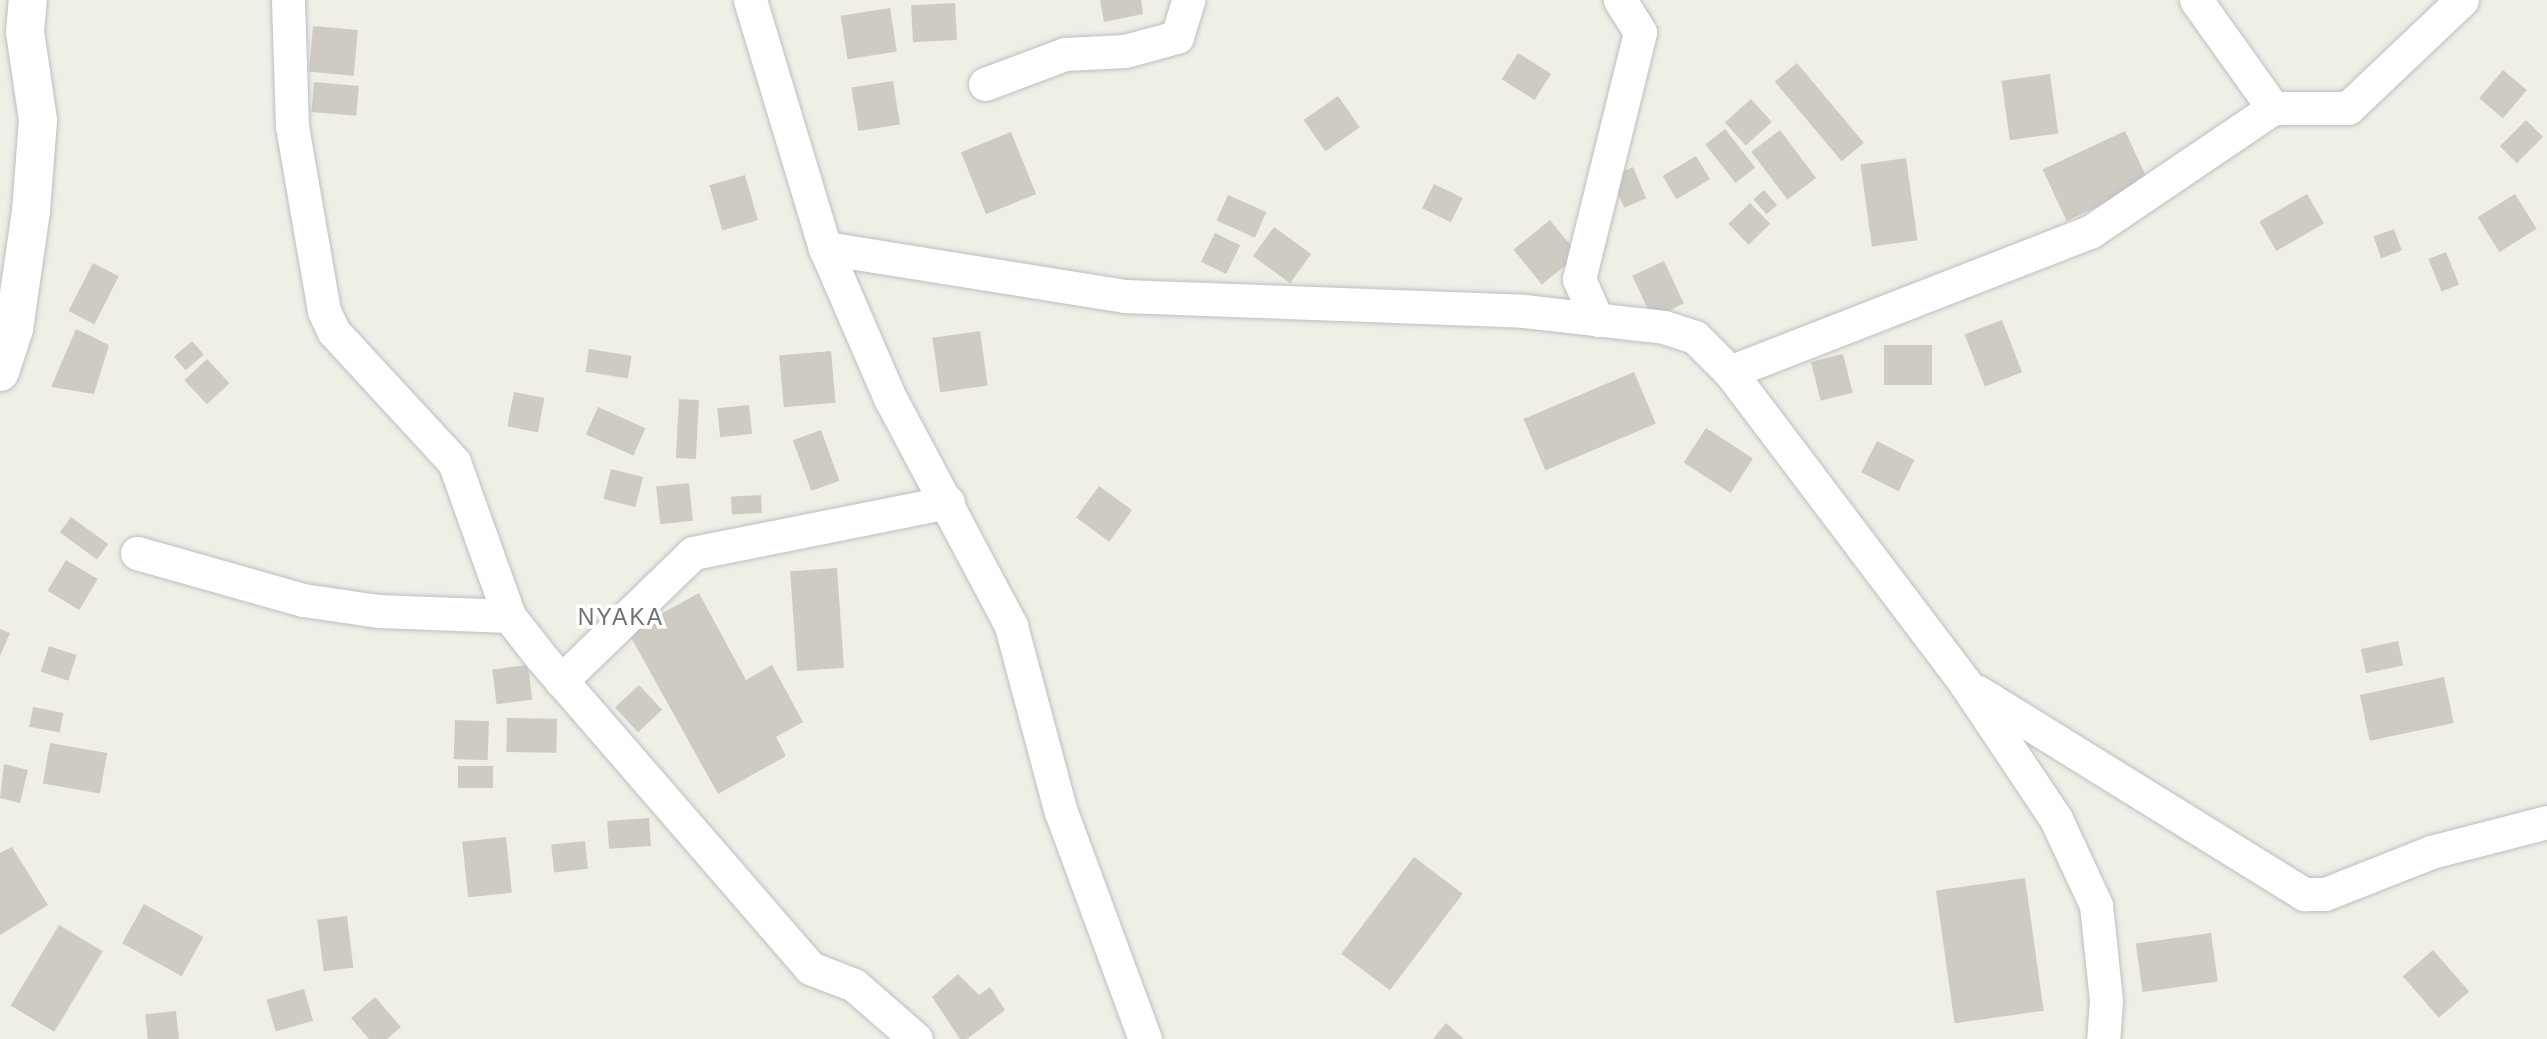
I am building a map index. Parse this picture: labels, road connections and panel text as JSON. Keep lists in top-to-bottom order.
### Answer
{
  "districts": ["NYAKA"]
}
